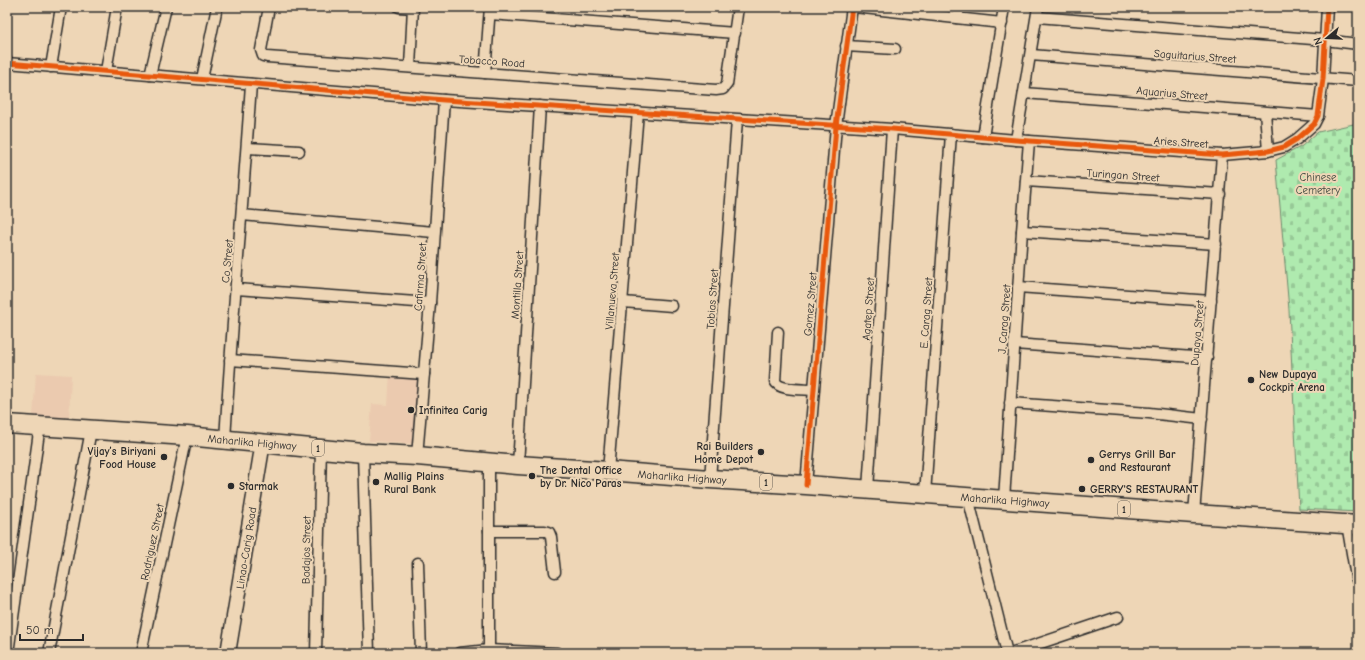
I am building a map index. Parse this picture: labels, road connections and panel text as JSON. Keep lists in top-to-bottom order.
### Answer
{
  "streets": {
    "highway": ["Maharlika Highway", "1"],
    "main road": ["Linao-Carig Road"],
    "street": [
      "Saguitarius Street",
      "Tobacco Road",
      "Aquarius Street",
      "Aries Street",
      "Turingan Street",
      "Co Street",
      "Cafirma Street",
      "Montilla Street",
      "Villanueva Street",
      "Tobias Street",
      "Gomez Street",
      "Agatep Street",
      "E. Carag Street",
      "J. Carag Street",
      "Dupaya Street",
      "Rodriguez Street",
      "Badajos Street"
    ]
  },
  "crossings": [
    ["Aquarius Street", "Aries Street"],
    ["Aries Street", "Co Street"],
    ["Aries Street", "Cafirma Street"],
    ["Aries Street", "Montilla Street"],
    ["Aries Street", "Villanueva Street"],
    ["Aries Street", "Tobias Street"],
    ["Aries Street", "Gomez Street"],
    ["Aries Street", "Agatep Street"],
    ["Aries Street", "E. Carag Street"],
    ["Aries Street", "J. Carag Street"],
    ["Aries Street", "Dupaya Street"],
    ["Turingan Street", "J. Carag Street"],
    ["Turingan Street", "Dupaya Street"],
    ["Co Street", "Maharlika Highway"],
    ["Cafirma Street", "Maharlika Highway"],
    ["Montilla Street", "Maharlika Highway"],
    ["Villanueva Street", "Maharlika Highway"],
    ["Tobias Street", "Maharlika Highway"],
    ["Gomez Street", "Maharlika Highway"],
    ["Agatep Street", "Maharlika Highway"],
    ["E. Carag Street", "Maharlika Highway"],
    ["J. Carag Street", "Maharlika Highway"],
    ["Dupaya Street", "Maharlika Highway"],
    ["Maharlika Highway", "Rodriguez Street"],
    ["Maharlika Highway", "Linao-Carig Road"],
    ["Maharlika Highway", "Badajos Street"]
  ],
  "parks": ["Chinese Cemetery"],
  "places": [
    "New Dupaya Cockpit Arena",
    "Infinitea Carig",
    "Rai Builders Home Depot",
    "Vijay’s Biriyani Food House",
    "Gerrys Grill Bar and Restaurant",
    "The Dental Office by Dr. Nico Paras",
    "Mallig Plains Rural Bank",
    "Starmak",
    "GERRY'S RESTAURANT"
  ],
  "scale_bar": "50 m",
  "north": "left"
}
